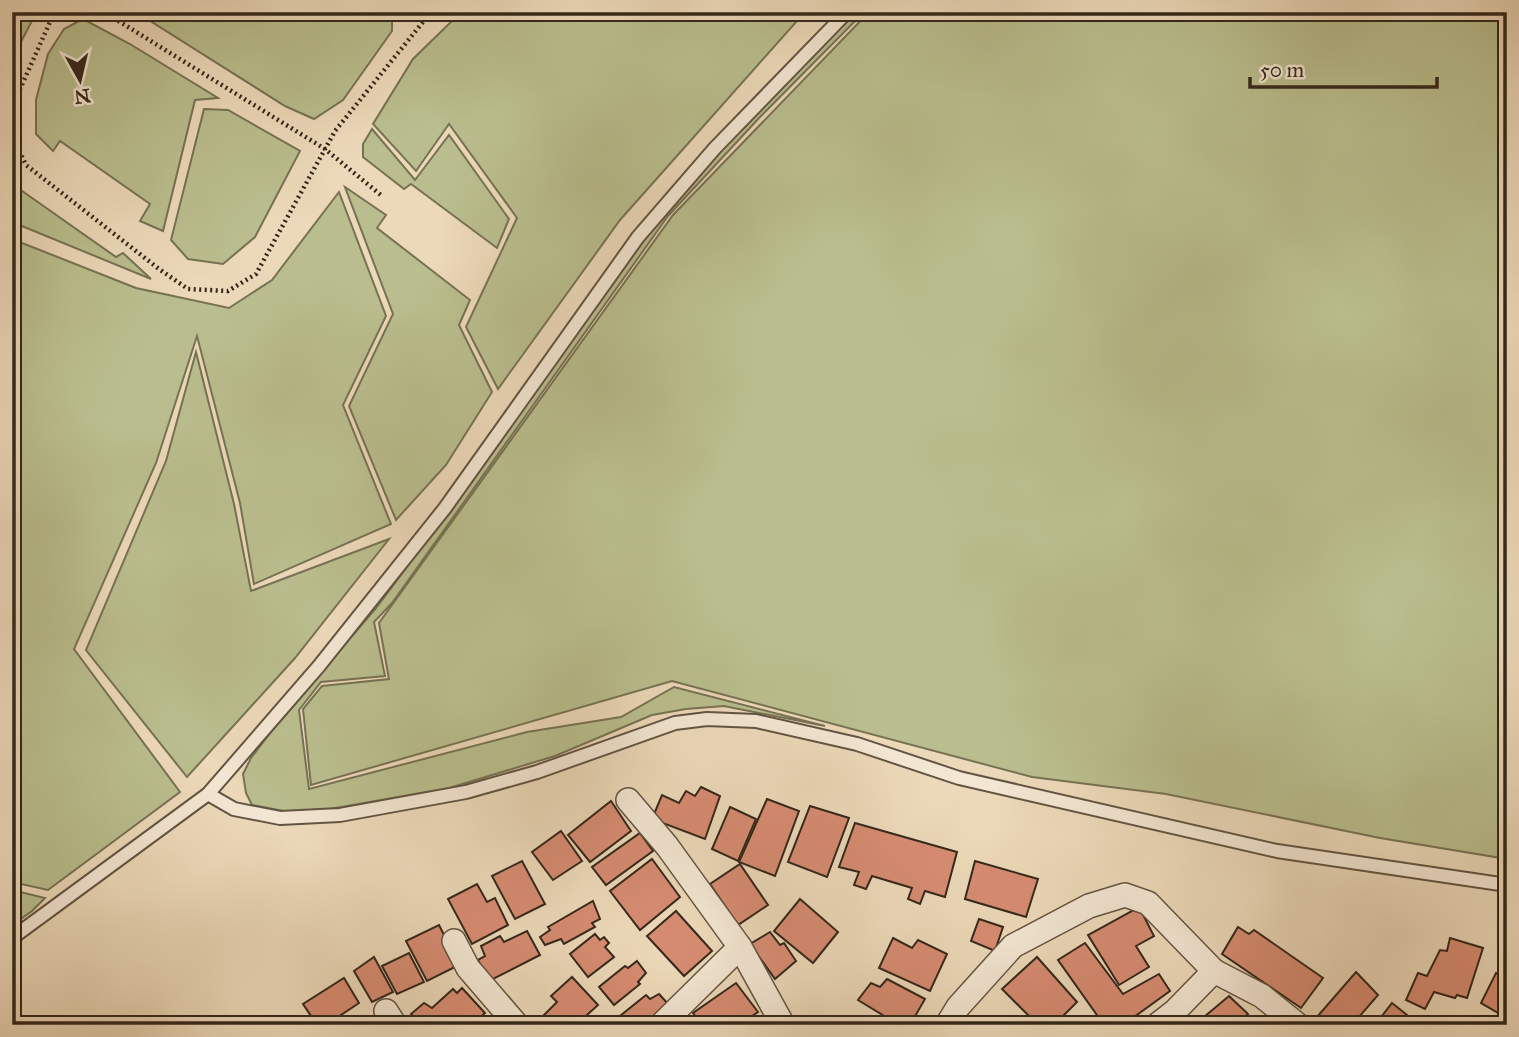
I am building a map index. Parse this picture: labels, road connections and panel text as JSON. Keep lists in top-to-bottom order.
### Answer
{
  "scale_bar": "50 m",
  "north": "bottom"
}
